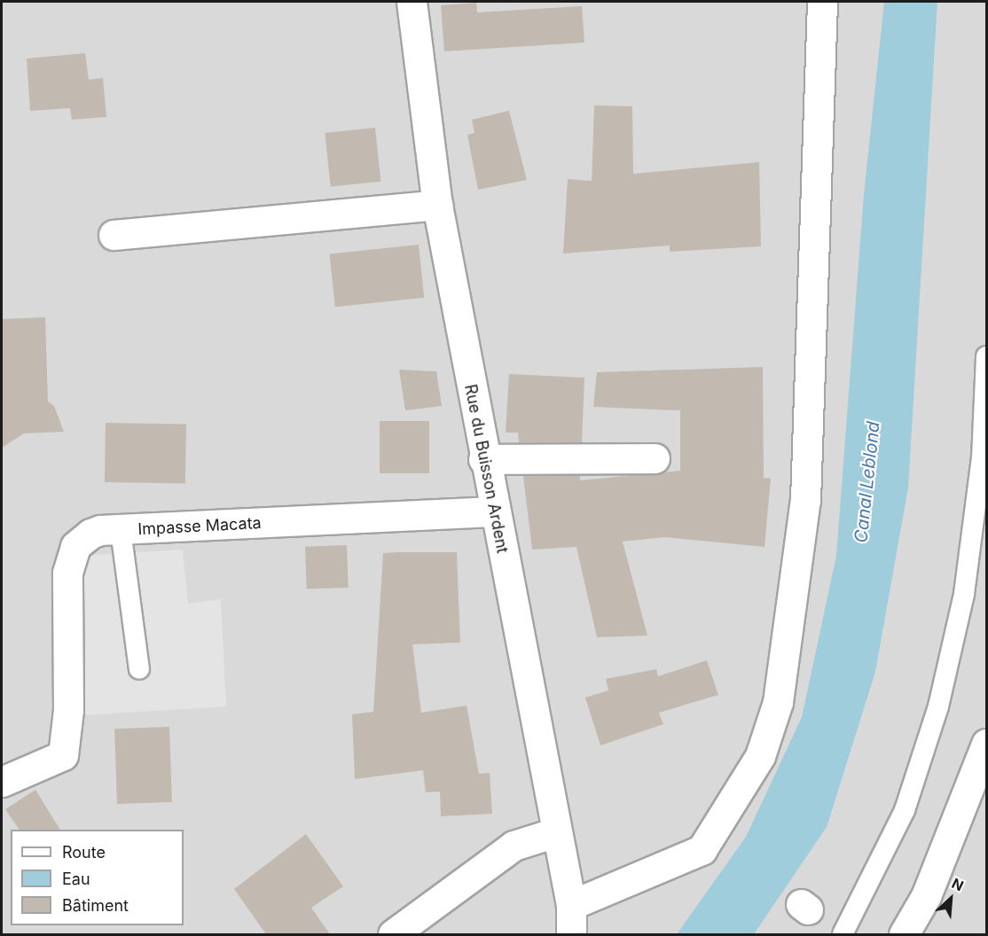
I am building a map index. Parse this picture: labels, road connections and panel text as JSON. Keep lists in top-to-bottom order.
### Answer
{
  "streets": {
    "street": ["Rue du Buisson Ardent", "Impasse Macata"]
  },
  "crossings": [
    ["Rue du Buisson Ardent", "Impasse Macata"]
  ],
  "water": ["Canal Leblond"],
  "legend": ["Route", "Eau", "Bâtiment"],
  "north": "top right"
}
